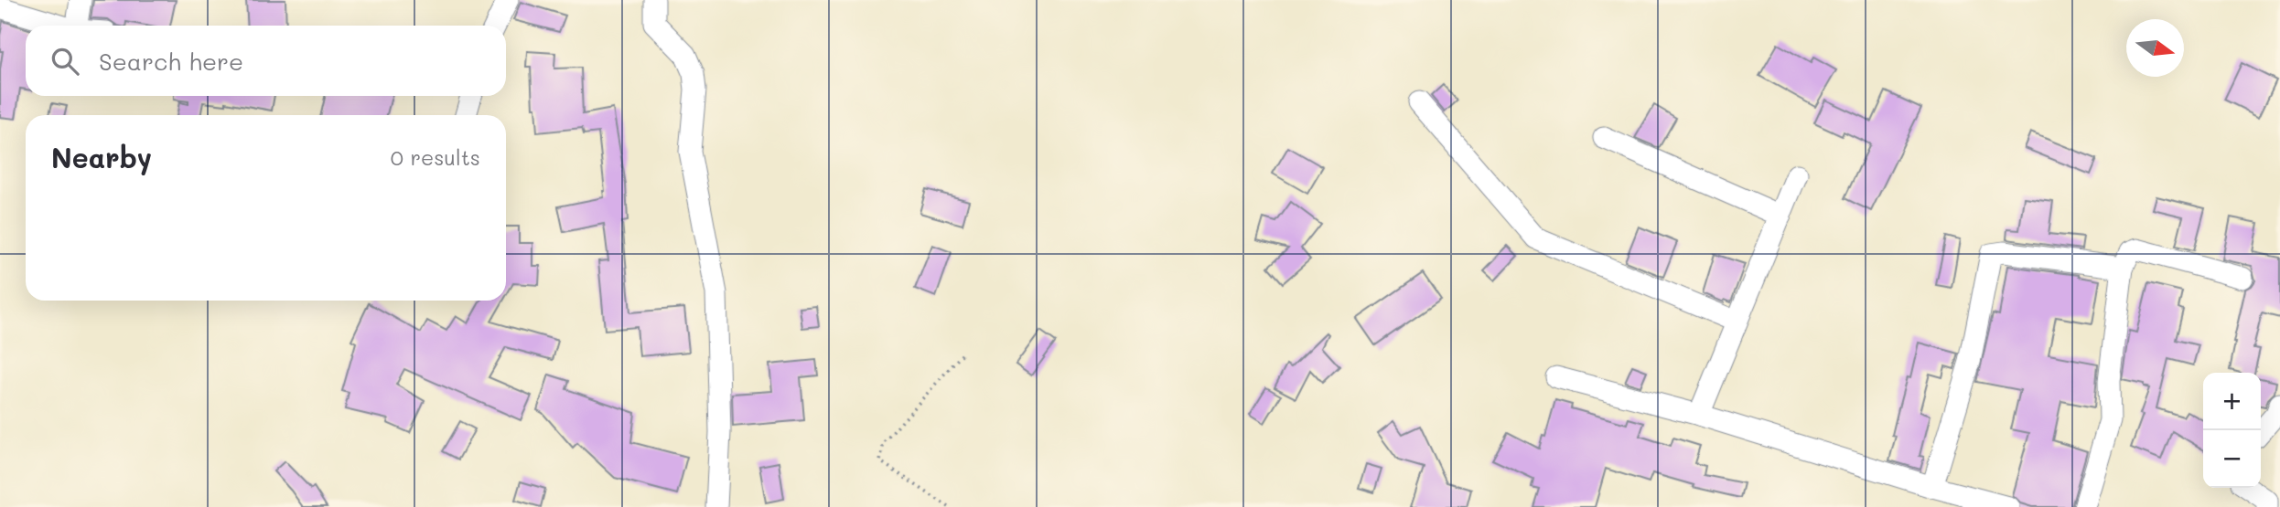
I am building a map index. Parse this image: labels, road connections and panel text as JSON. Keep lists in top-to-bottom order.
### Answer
{
  "north": "right",
  "page": {
    "search": "Search here",
    "heading": ["Nearby", "0 results"],
    "map_buttons": ["+", "−"]
  }
}
